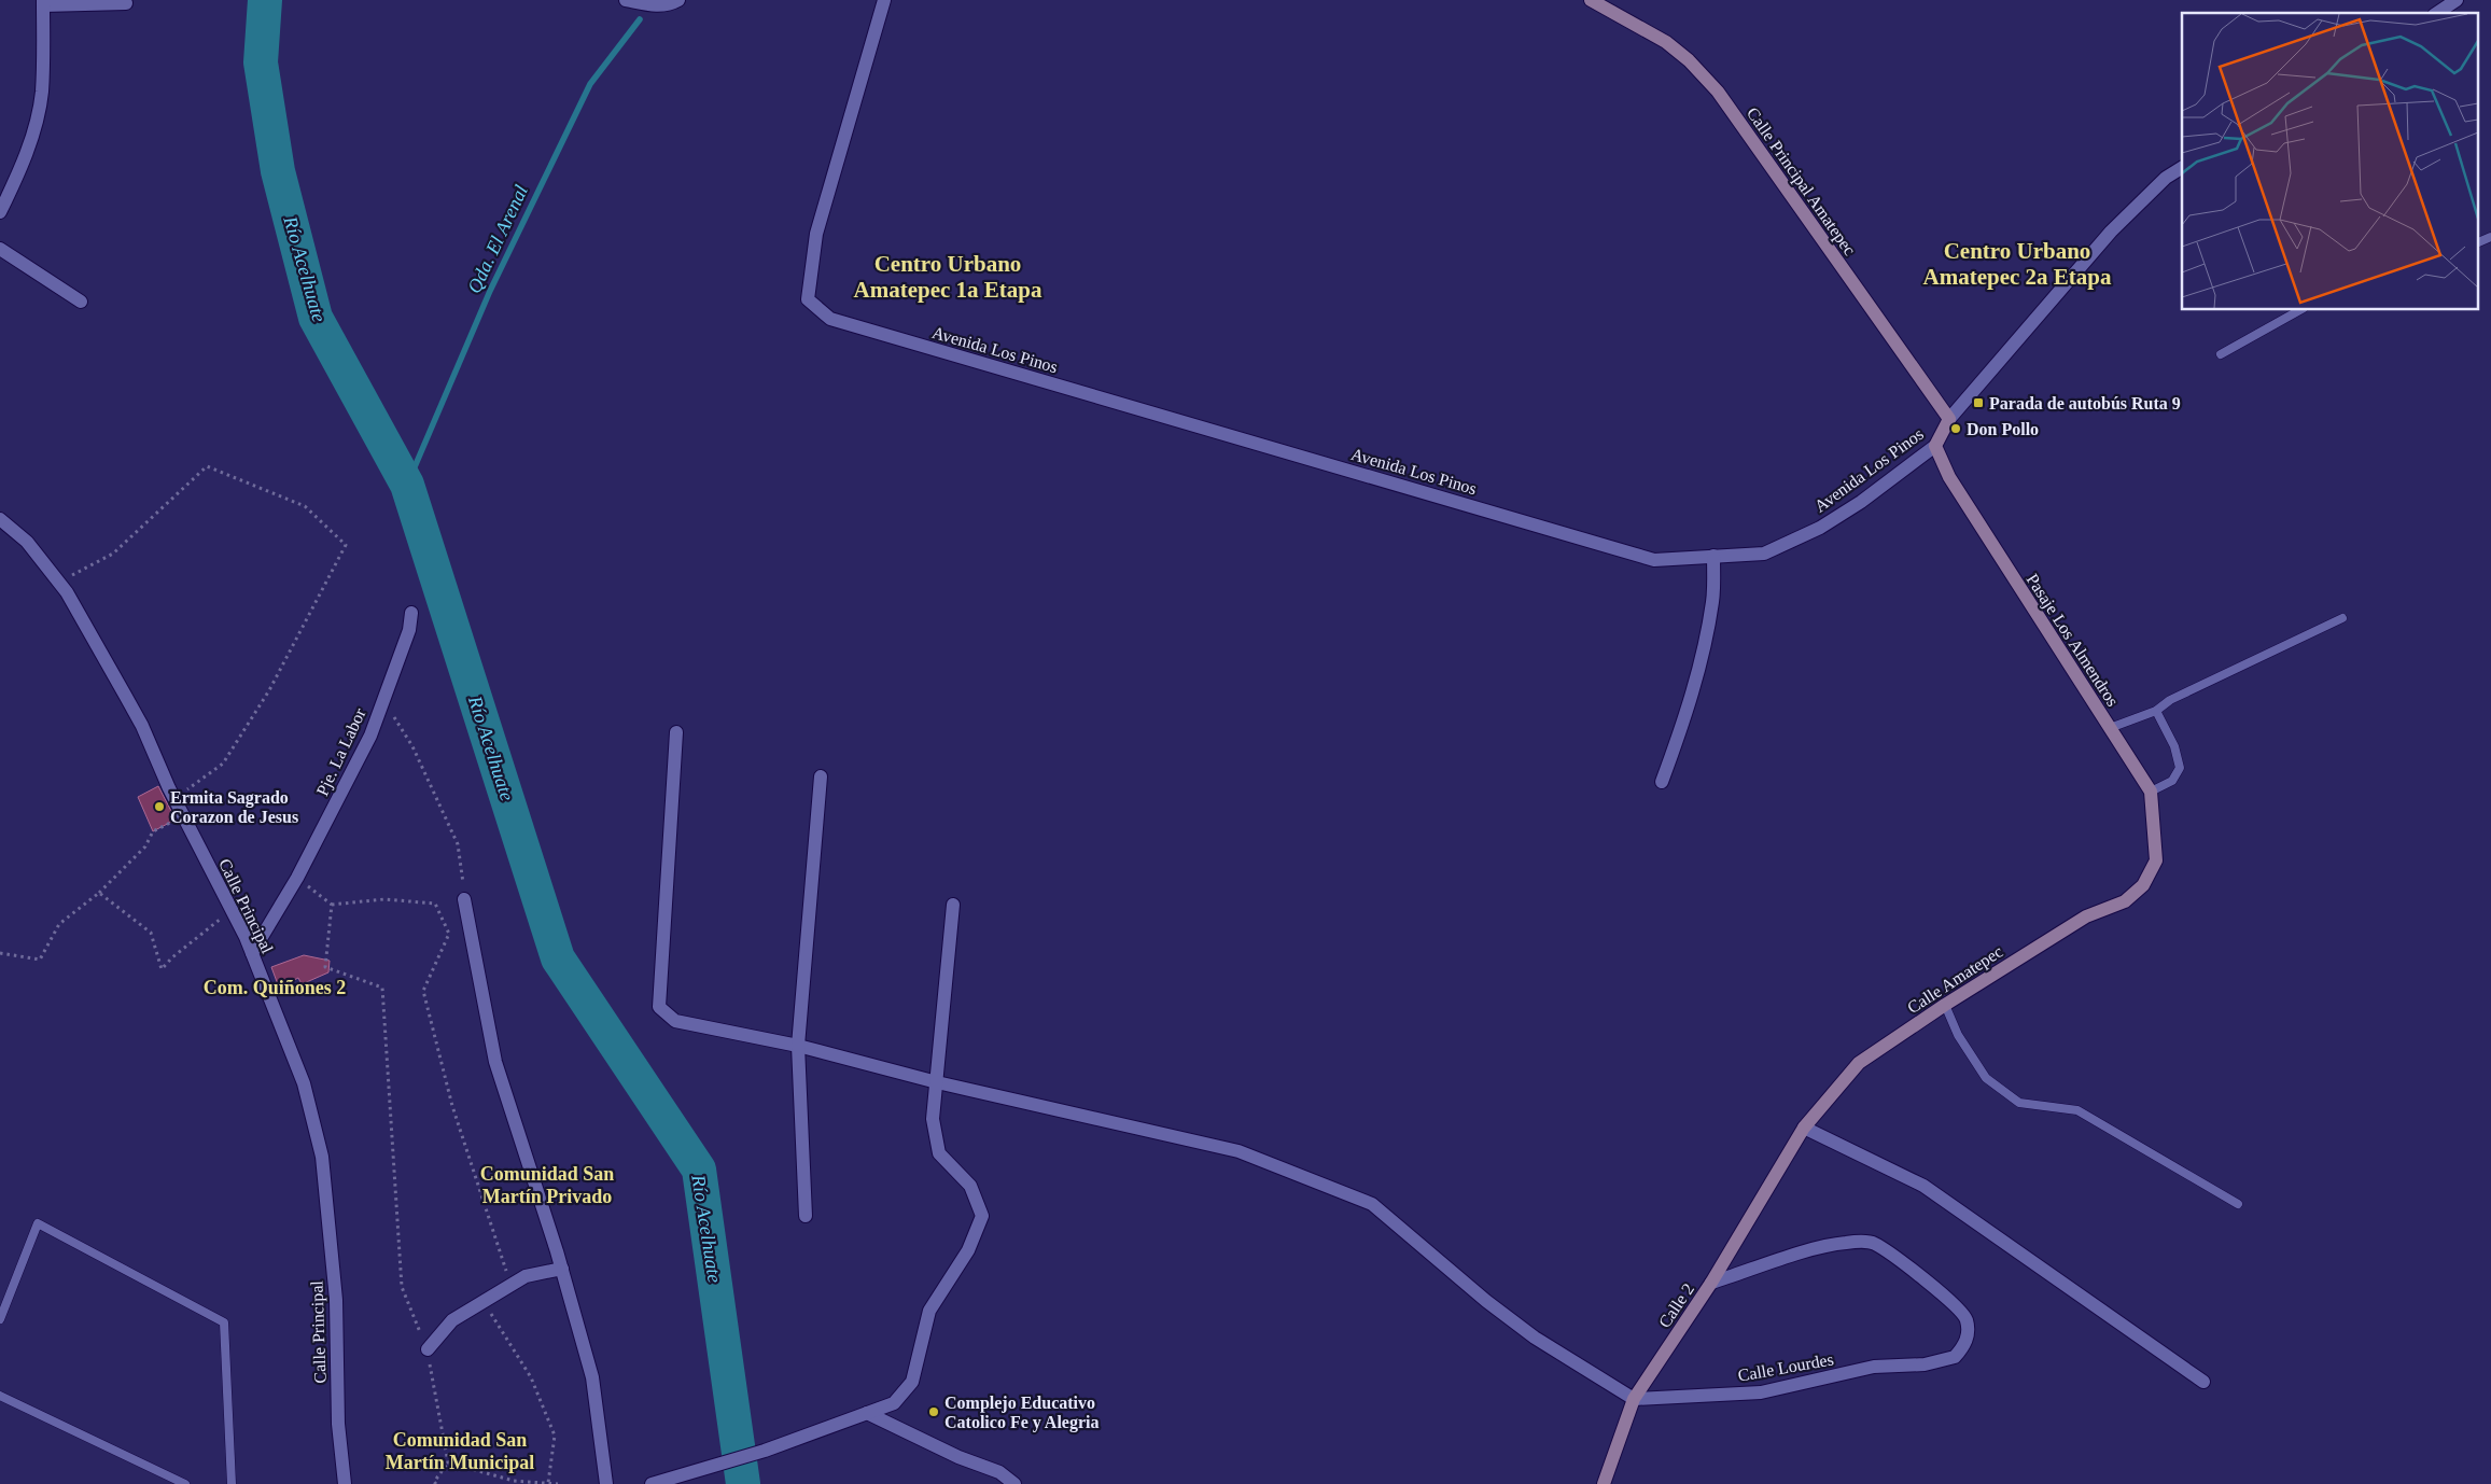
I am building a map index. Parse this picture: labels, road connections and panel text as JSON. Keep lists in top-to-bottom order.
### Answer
{
  "streets": {
    "street": [
      "Calle Principal Amatepec",
      "Avenida Los Pinos",
      "Pasaje Los Almendros",
      "Pje. La Labor",
      "Calle Principal",
      "Calle Amatepec",
      "Calle 2",
      "Calle Lourdes"
    ]
  },
  "crossings": [
    ["Calle Principal Amatepec", "Avenida Los Pinos"],
    ["Avenida Los Pinos", "Pasaje Los Almendros"],
    ["Pasaje Los Almendros", "Calle Amatepec"],
    ["Pje. La Labor", "Calle Principal"],
    ["Calle Amatepec", "Calle 2"],
    ["Calle 2", "Calle Lourdes"]
  ],
  "districts": [
    "Centro Urbano Amatepec 2a Etapa",
    "Centro Urbano Amatepec 1a Etapa",
    "Com. Quiñones 2",
    "Comunidad San Martín Privado",
    "Comunidad San Martín Municipal"
  ],
  "water": ["Qda. El Arenal", "Río Acelhuate"],
  "places": {
    "transit": ["Parada de autobús Ruta 9"],
    "other": ["Don Pollo", "Ermita Sagrado Corazon de Jesus", "Complejo Educativo Catolico Fe y Alegria"]
  }
}
